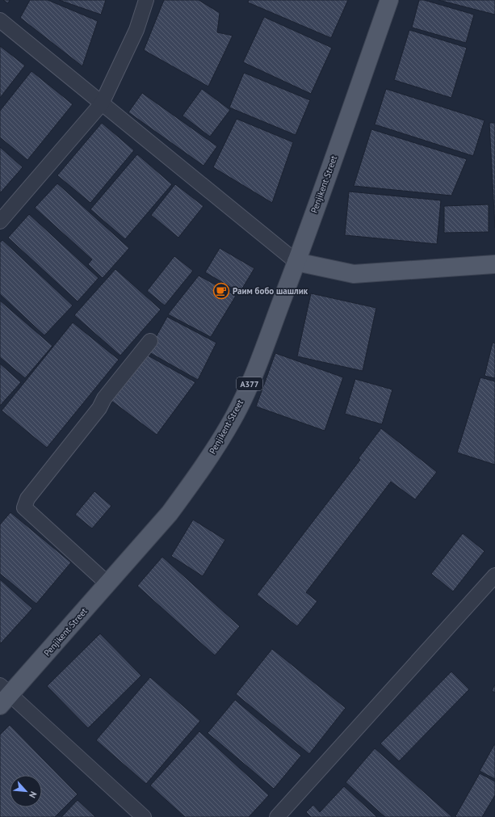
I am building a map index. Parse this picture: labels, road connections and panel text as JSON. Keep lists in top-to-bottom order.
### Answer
{
  "streets": {
    "main road": ["Penjikent Street", "A377"]
  },
  "places": {
    "cafe": ["Раим бобо шашлик"]
  },
  "north": "bottom right"
}
